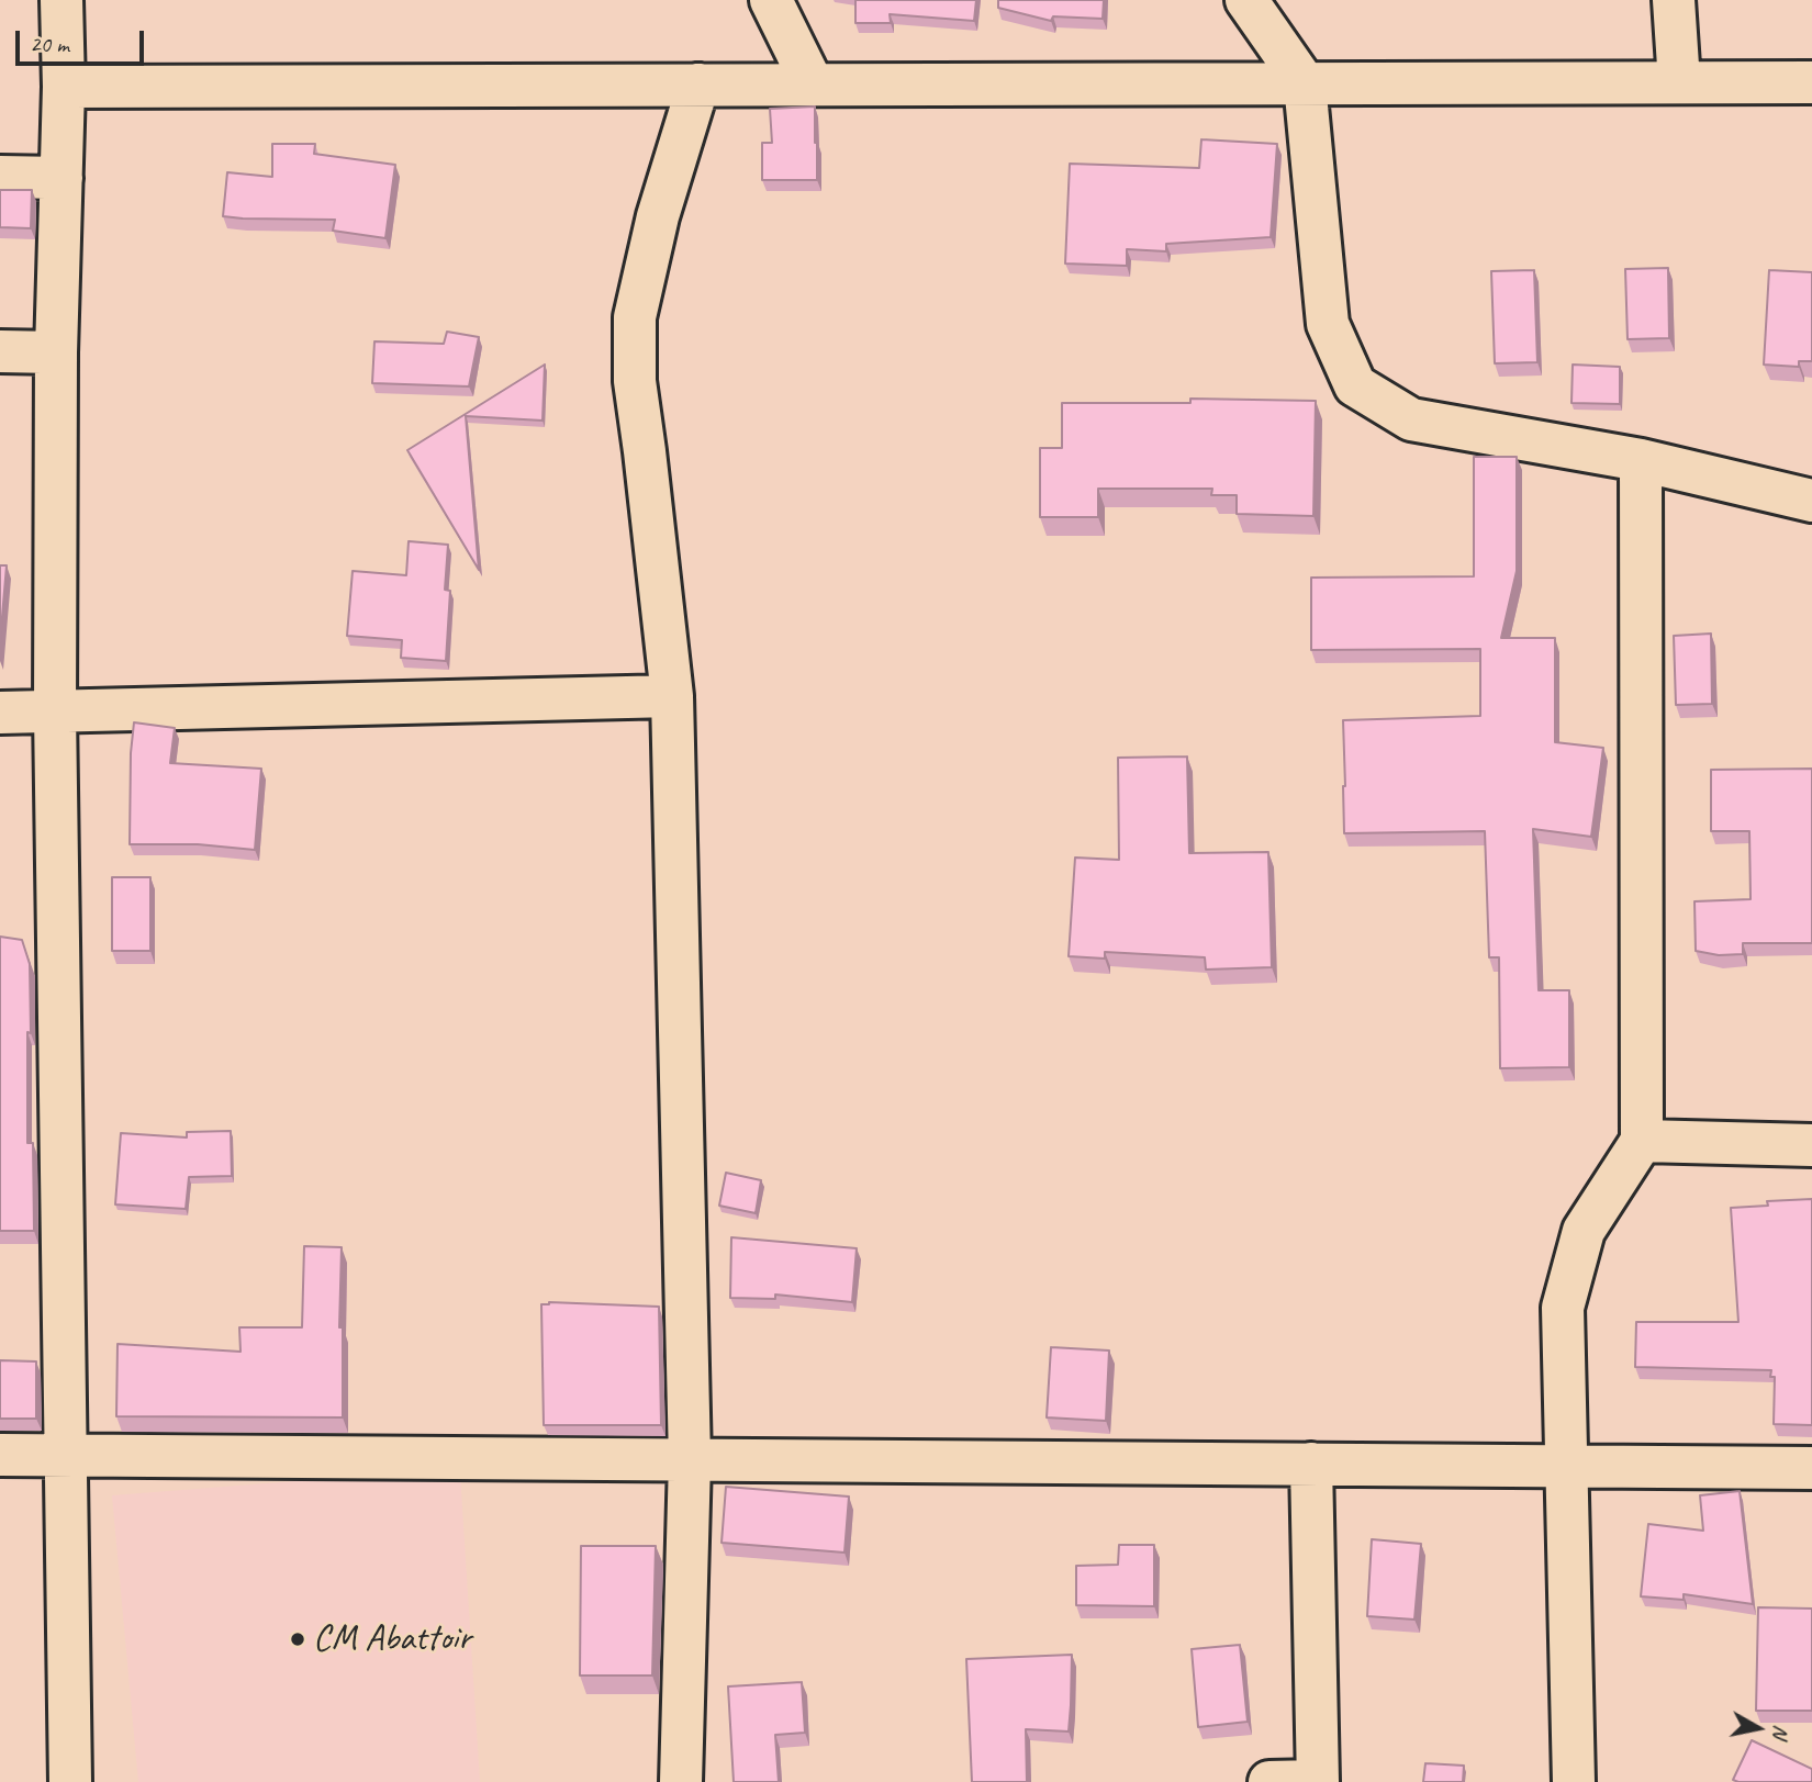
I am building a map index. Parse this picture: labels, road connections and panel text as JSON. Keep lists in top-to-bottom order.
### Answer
{
  "places": ["CM Abattoir"],
  "scale_bar": "20 m",
  "north": "right"
}
